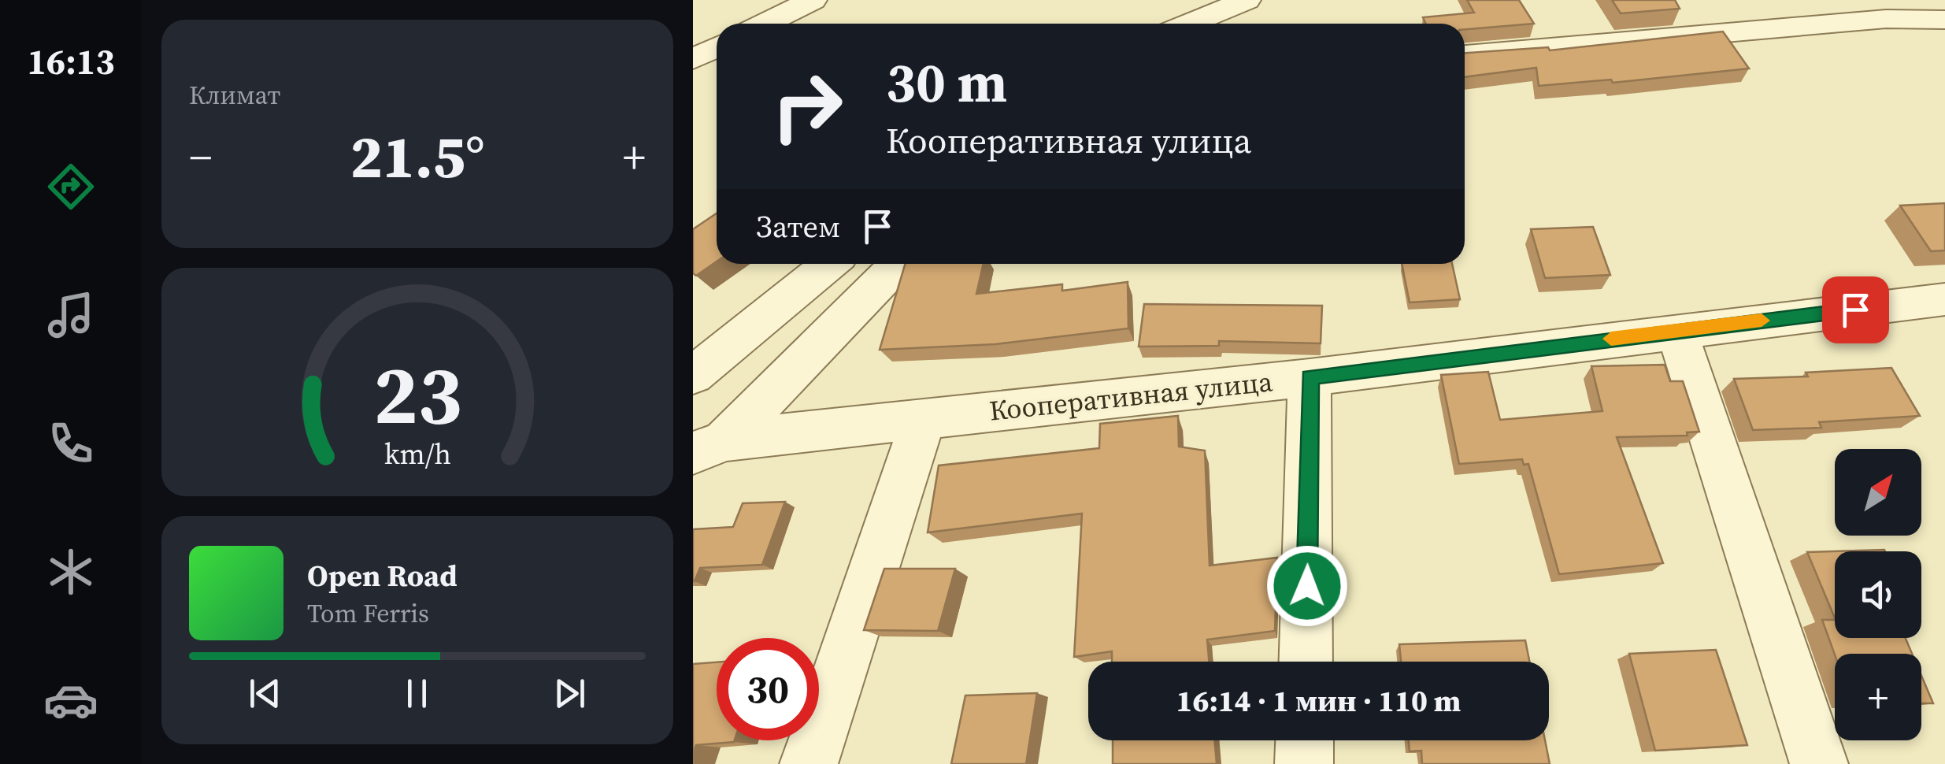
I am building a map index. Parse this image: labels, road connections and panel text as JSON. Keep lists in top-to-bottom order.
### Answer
{
  "streets": {
    "street": ["Кооперативная улица"]
  },
  "north": "top right",
  "page": {
    "tabs": "16:13",
    "tile": "Климат",
    "turn": ["30 m", "Кооперативная улица"],
    "heat": ["−", "21.5°", "+"],
    "then": "Затем",
    "map_buttons": "+",
    "song": ["Open Road", "Tom Ferris"],
    "limit": "30",
    "trip": "16:14 · 1 мин · 110 m",
    "gauge": ["23", "km/h"]
  }
}
